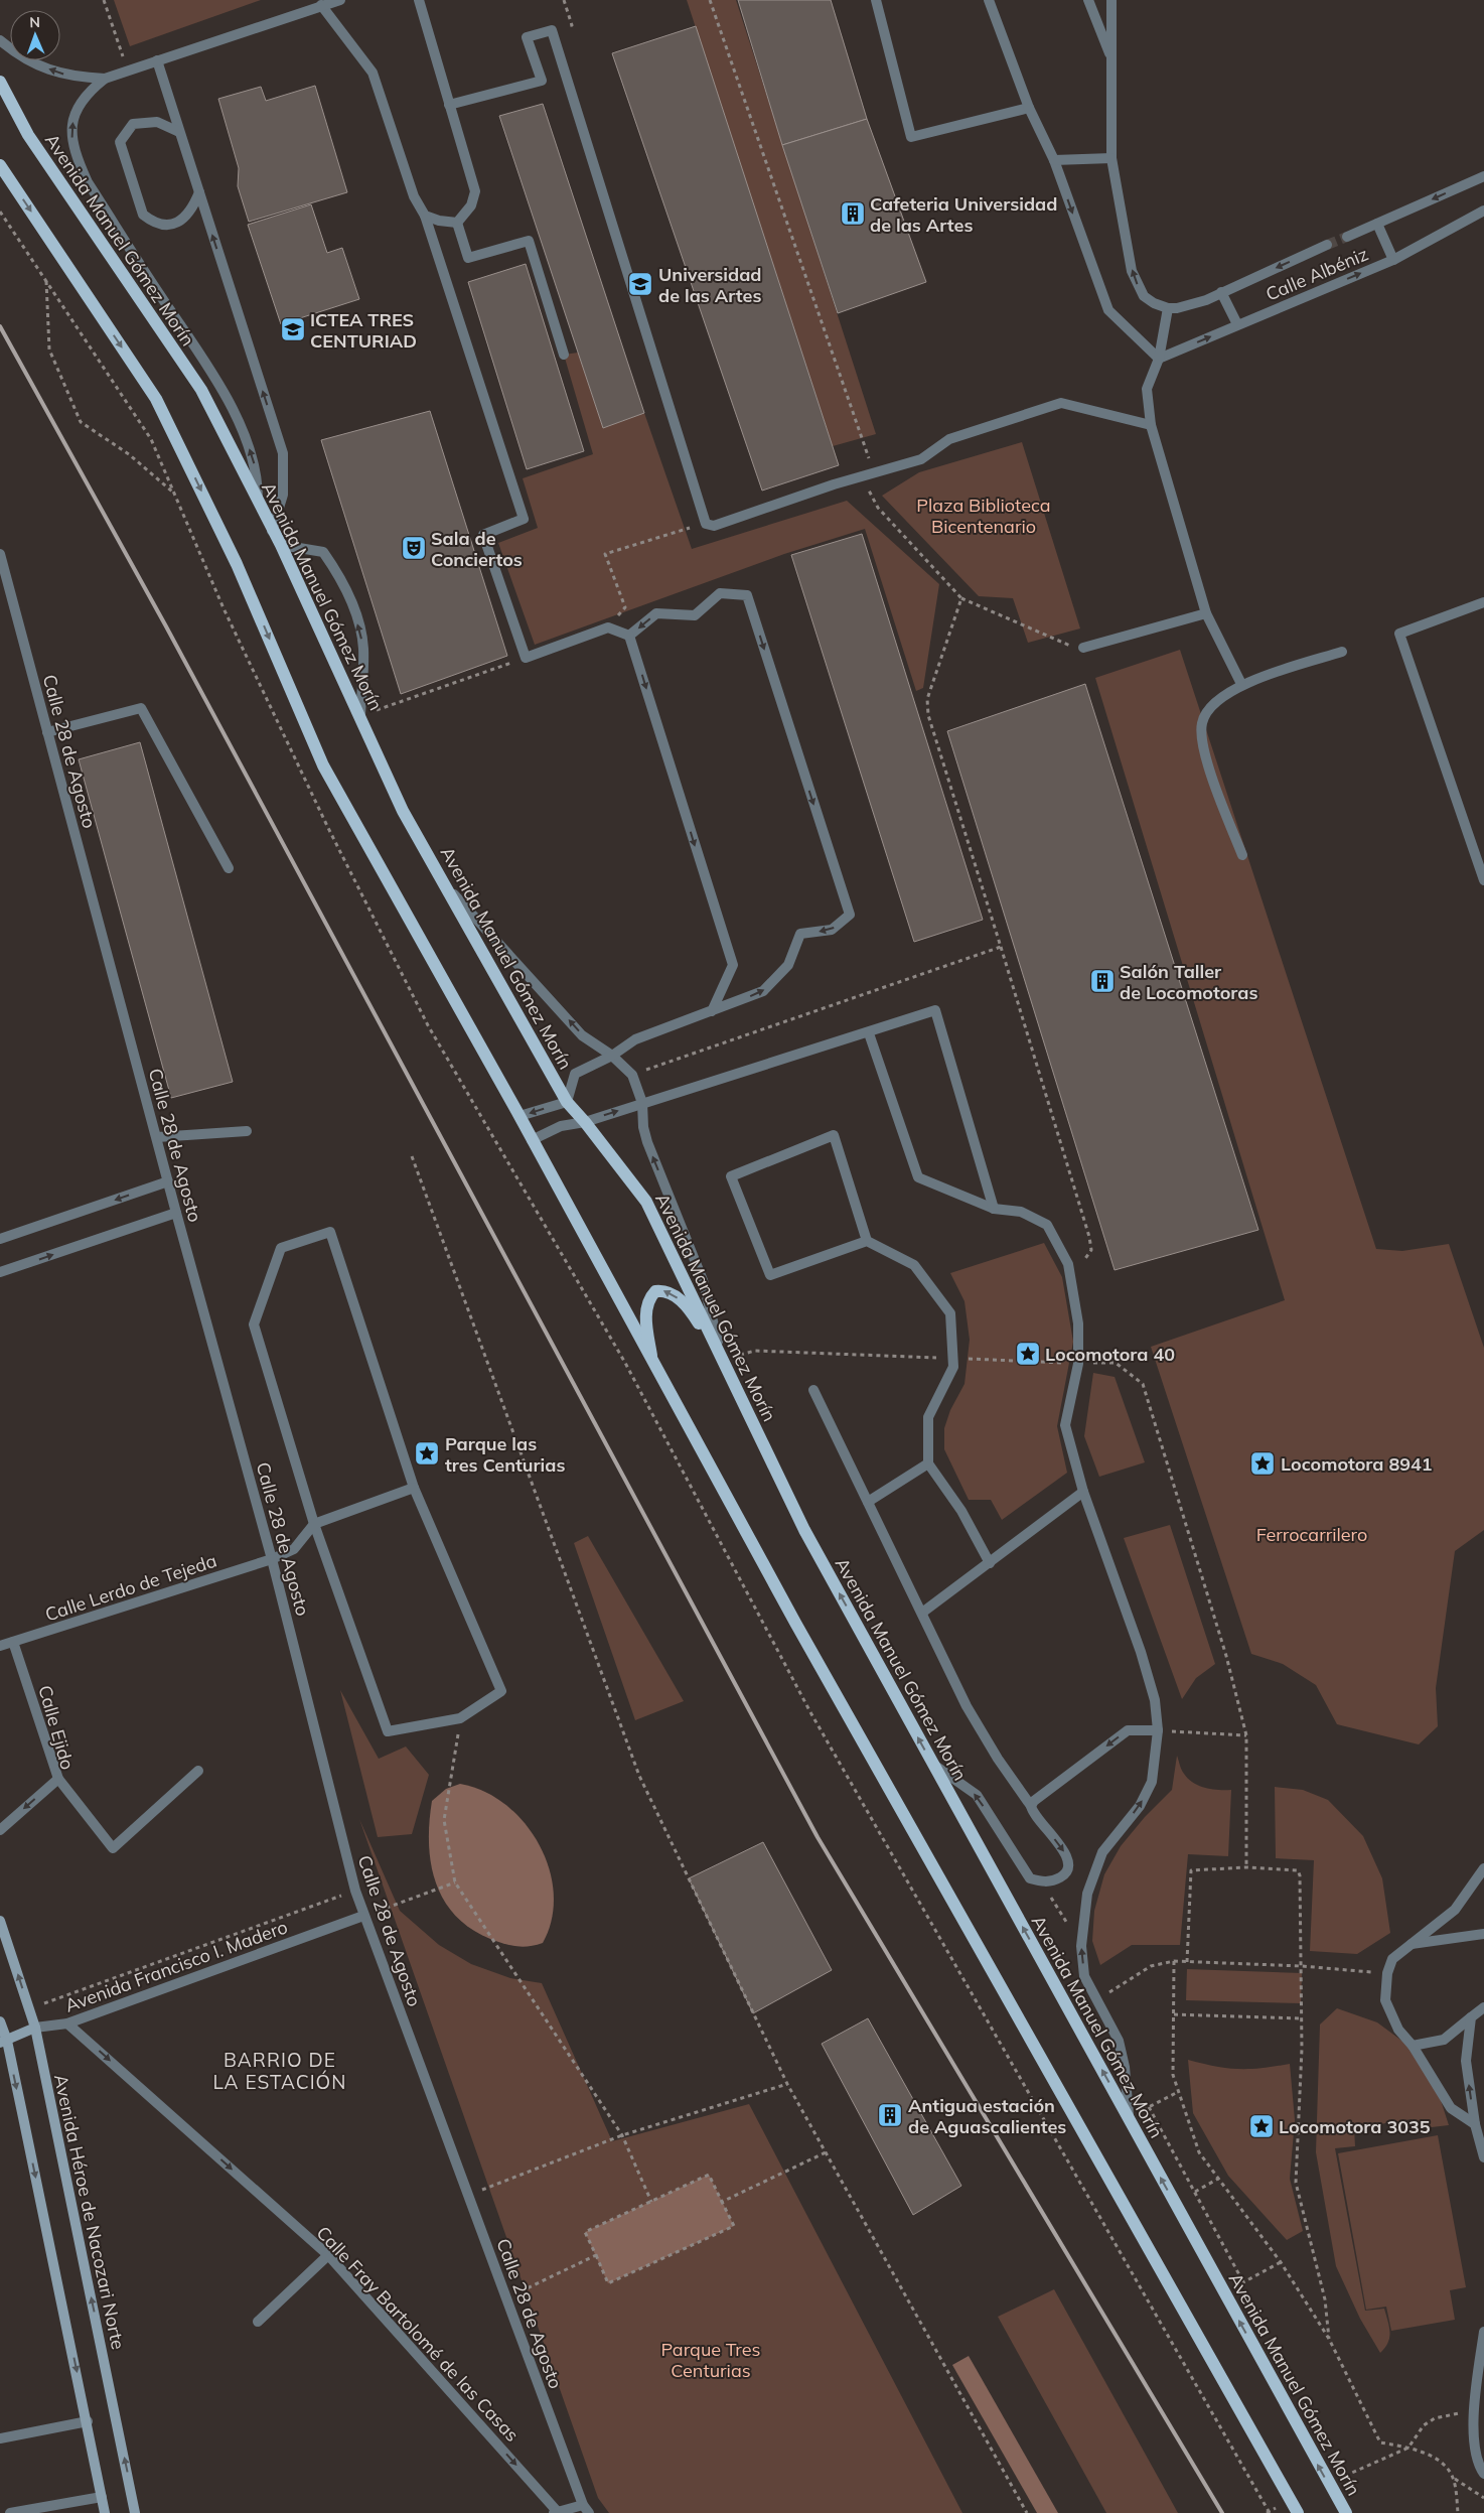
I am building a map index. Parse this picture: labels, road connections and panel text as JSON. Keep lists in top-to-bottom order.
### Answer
{
  "streets": {
    "main road": ["Avenida Manuel Gómez Morín", "Avenida Francisco I. Madero", "Avenida Héroe de Nacozari Norte"],
    "street": [
      "Calle Albéniz",
      "Calle 28 de Agosto",
      "Calle Lerdo de Tejeda",
      "Calle Ejido",
      "Calle Fray Bartolomé de las Casas"
    ]
  },
  "crossings": [
    ["Calle 28 de Agosto", "Calle Lerdo de Tejeda"],
    ["Calle 28 de Agosto", "Avenida Francisco I. Madero"],
    ["Calle Lerdo de Tejeda", "Calle Ejido"],
    ["Avenida Francisco I. Madero", "Avenida Héroe de Nacozari Norte"],
    ["Avenida Francisco I. Madero", "Calle Fray Bartolomé de las Casas"]
  ],
  "one_way": ["Calle Fray Bartolomé de las Casas"],
  "districts": ["BARRIO DE LA ESTACIÓN"],
  "parks": ["Plaza Biblioteca Bicentenario", "Ferrocarrilero", "Parque Tres Centurias"],
  "places": {
    "building": ["Cafeteria Universidad de las Artes", "Salón Taller de Locomotoras", "Antigua estación de Aguascalientes"],
    "school or university": ["Universidad de las Artes", "ICTEA TRES CENTURIAD"],
    "theatre": ["Sala de Conciertos"],
    "place": [
      "Locomotora 40",
      "Parque las tres Centurias",
      "Locomotora 8941",
      "Locomotora 3035"
    ]
  },
  "north": "top"
}
